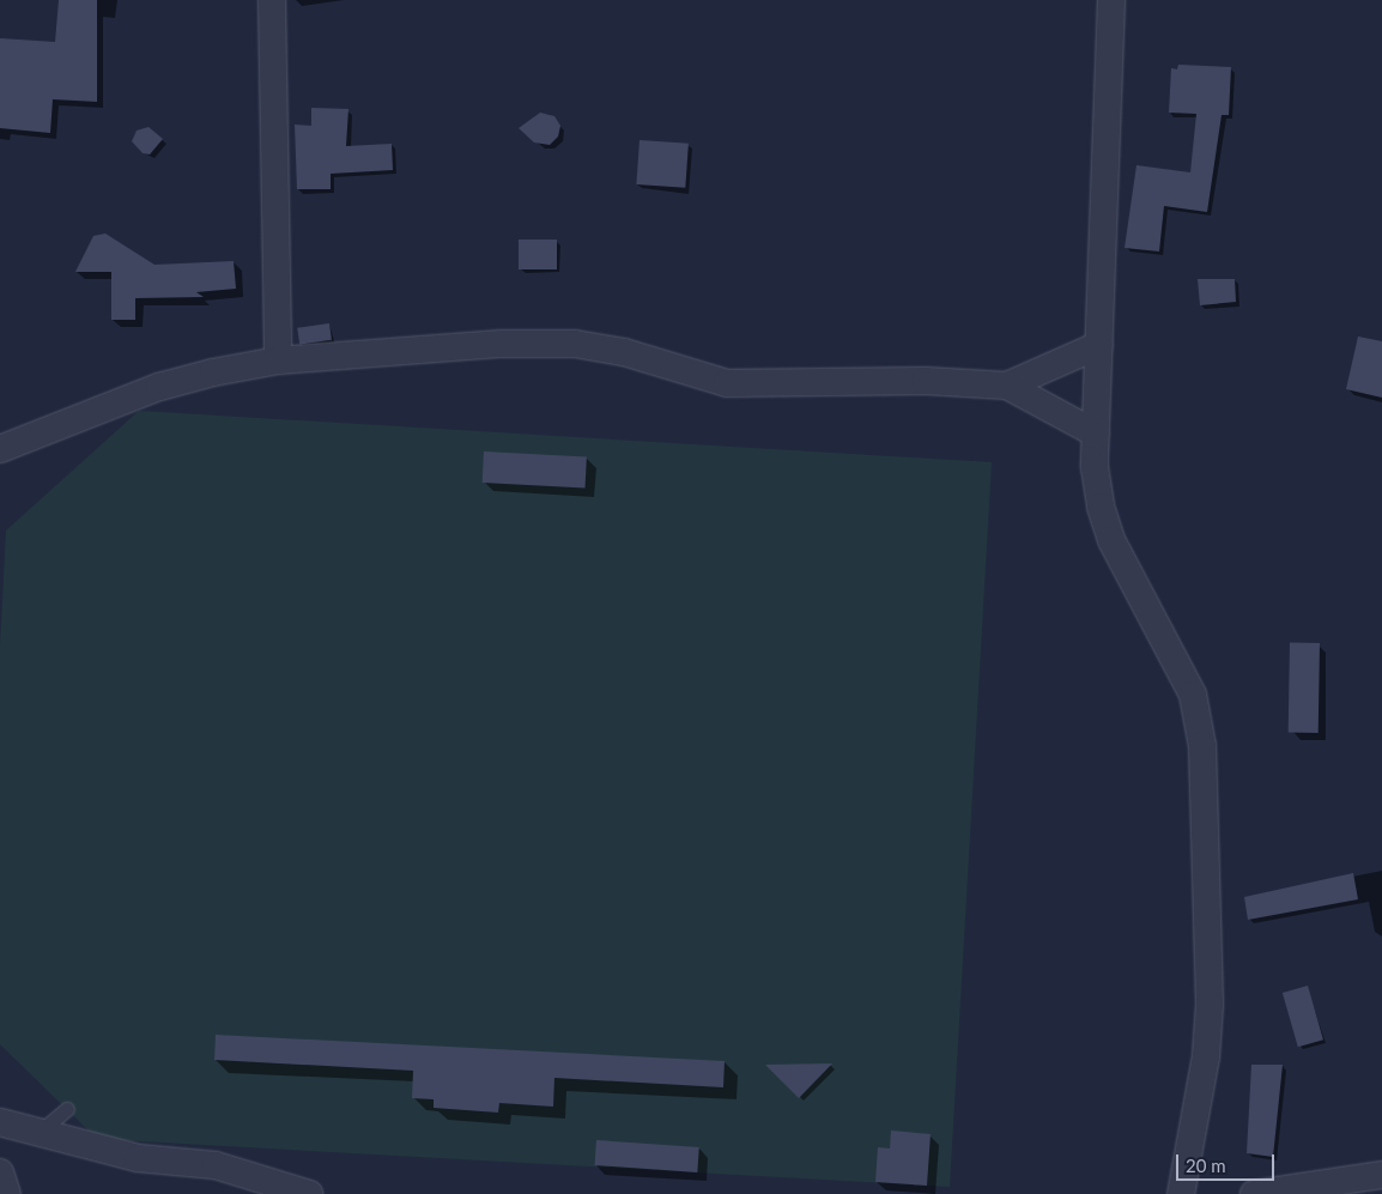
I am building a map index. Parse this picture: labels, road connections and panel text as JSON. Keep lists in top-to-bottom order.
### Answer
{
  "scale_bar": "20 m"
}
